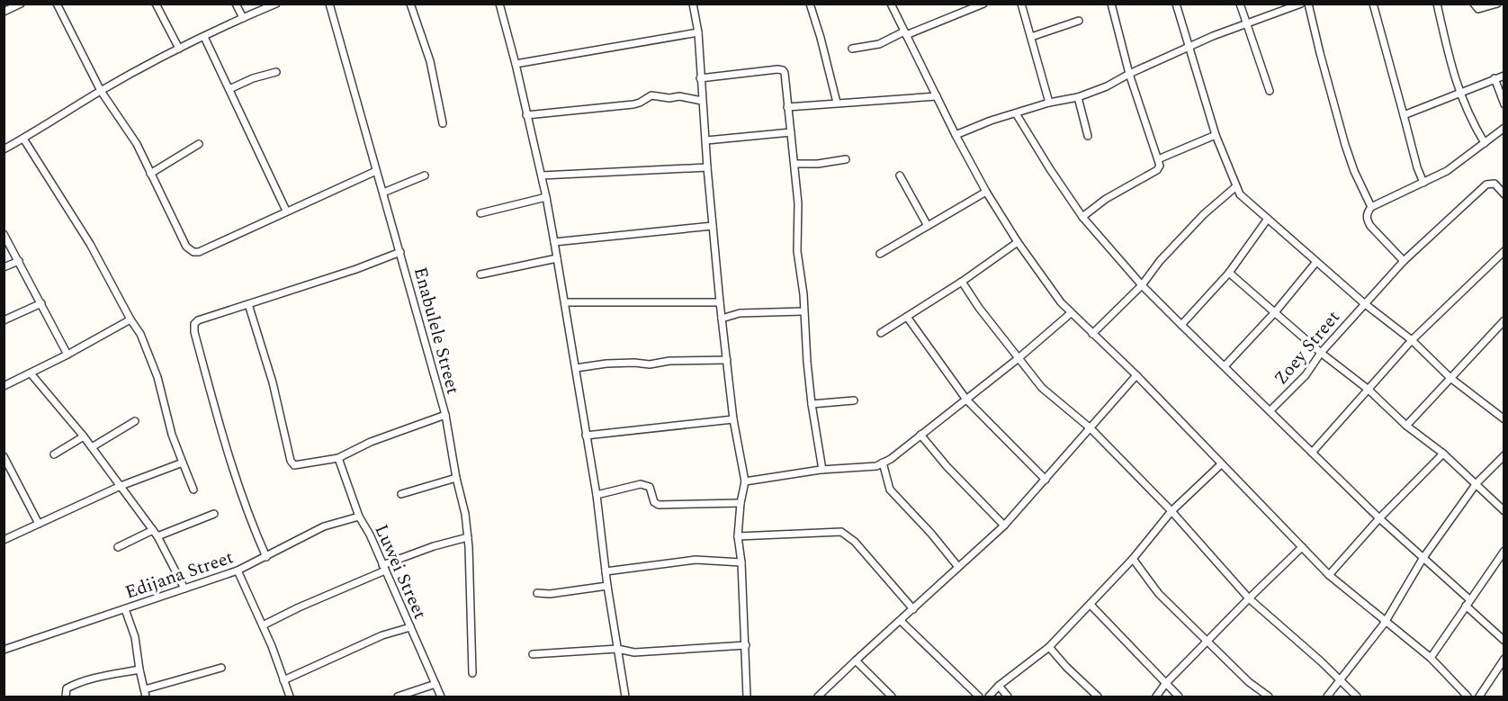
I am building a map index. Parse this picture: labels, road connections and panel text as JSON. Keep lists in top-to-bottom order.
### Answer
{
  "streets": {
    "street": [
      "Enabulele Street",
      "Zoey Street",
      "Luwei Street",
      "Edijana Street"
    ]
  },
  "crossings": [
    ["Luwei Street", "Edijana Street"]
  ]
}
